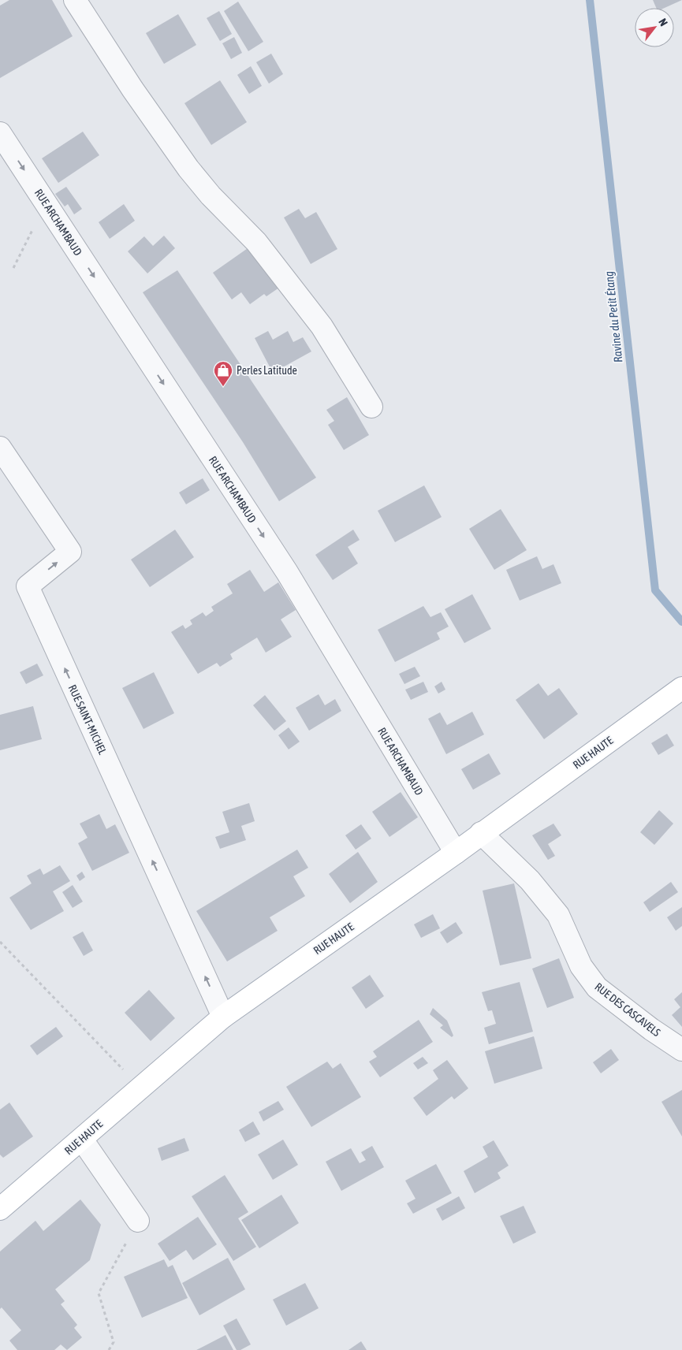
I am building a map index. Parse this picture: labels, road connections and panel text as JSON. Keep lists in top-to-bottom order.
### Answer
{
  "streets": {
    "main road": ["RUE HAUTE"],
    "street": ["RUE ARCHAMBAUD", "RUE SAINT-MICHEL", "RUE DES CASCAVELS"]
  },
  "crossings": [
    ["RUE ARCHAMBAUD", "RUE HAUTE"],
    ["RUE SAINT-MICHEL", "RUE HAUTE"],
    ["RUE HAUTE", "RUE DES CASCAVELS"]
  ],
  "one_way": ["RUE SAINT-MICHEL"],
  "water": ["Ravine du Petit Étang"],
  "places": {
    "shop": ["Perles Latitude"]
  },
  "north": "top right"
}
